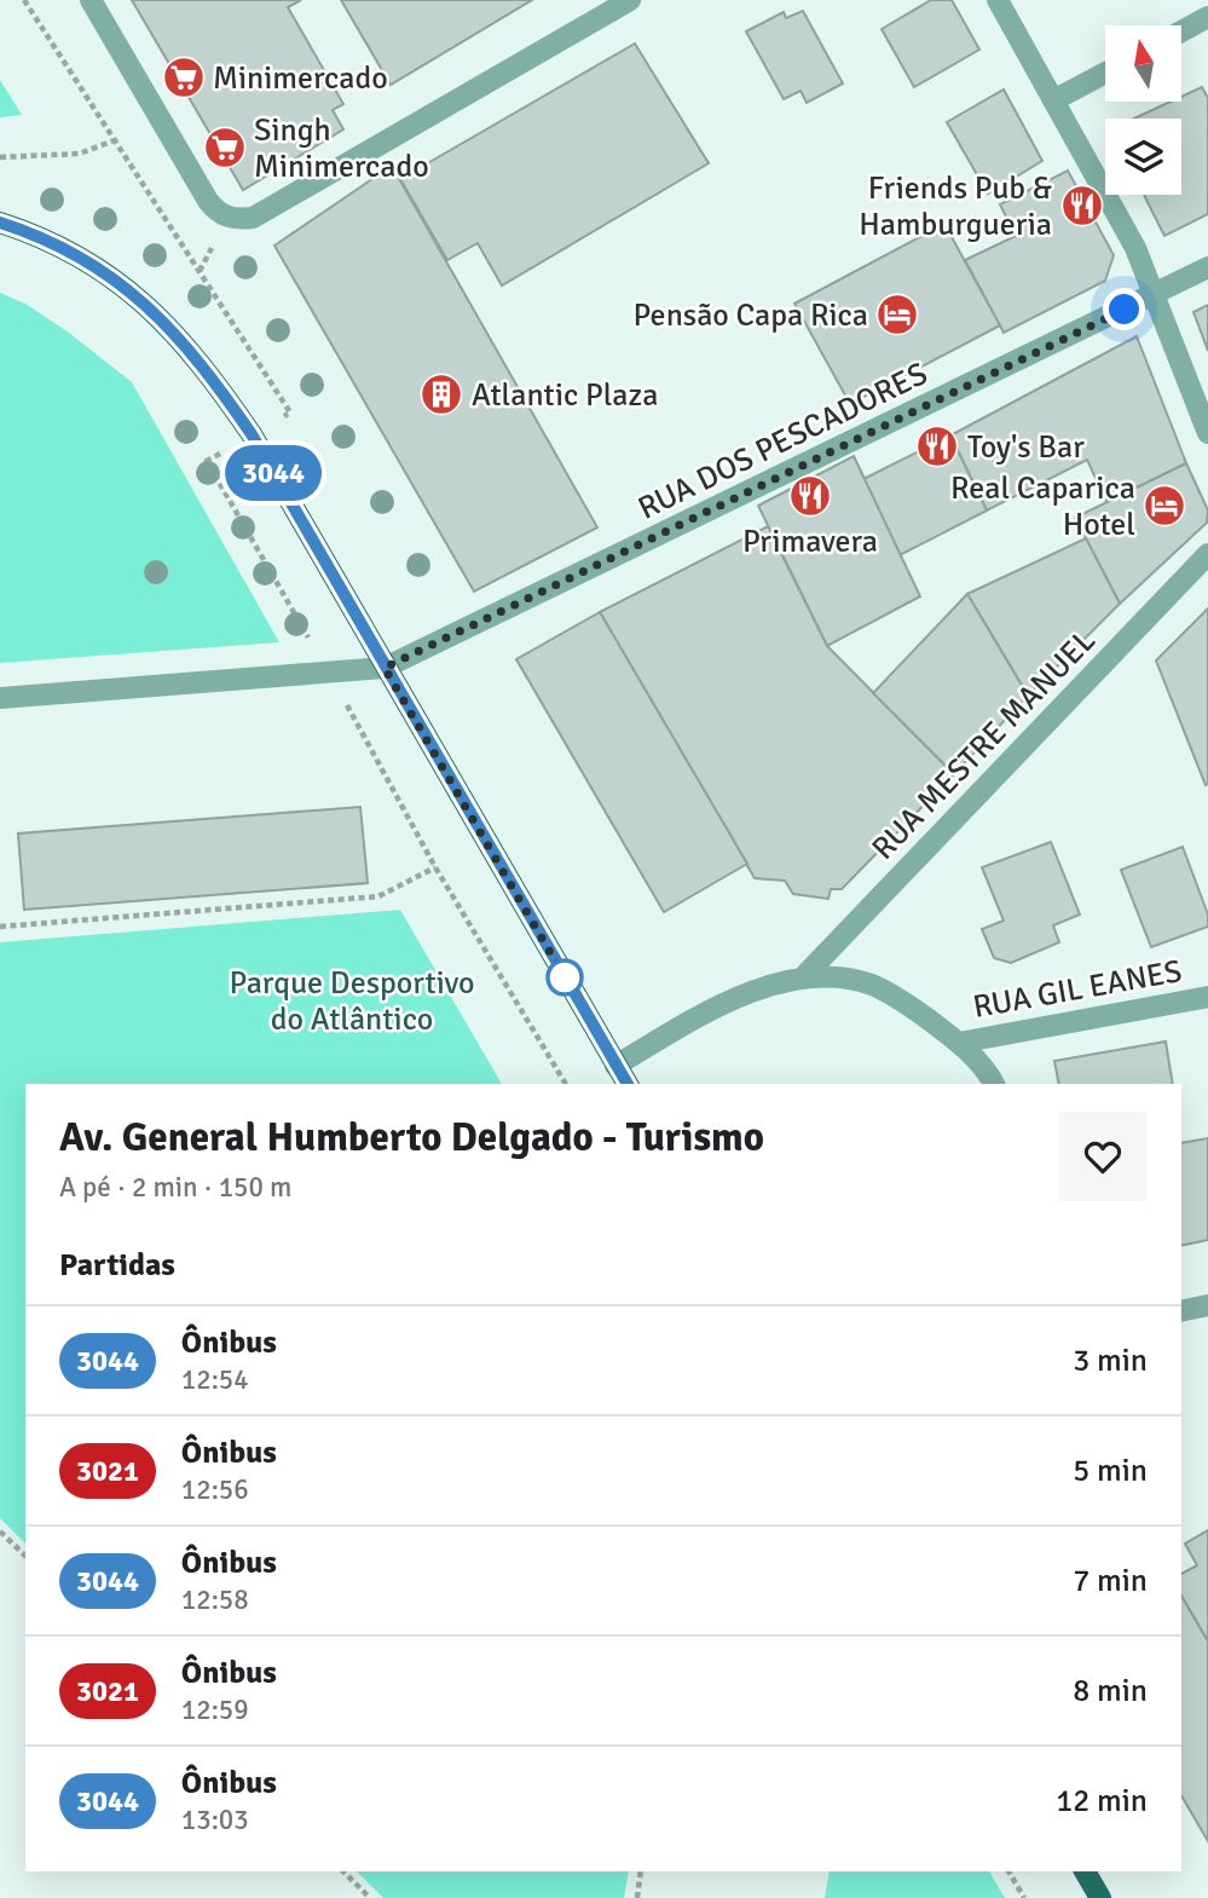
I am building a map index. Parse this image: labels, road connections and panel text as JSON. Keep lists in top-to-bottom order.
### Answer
{
  "streets": {
    "street": ["RUA DOS PESCADORES", "RUA MESTRE MANUEL", "RUA GIL EANES"]
  },
  "parks": ["Parque Desportivo do Atlântico"],
  "places": {
    "supermarket": ["Minimercado", "Singh Minimercado"],
    "restaurant": ["Friends Pub & Hamburgueria", "Toy's Bar", "Primavera"],
    "hotel": ["Pensão Capa Rica", "Real Caparica Hotel"],
    "building": ["Atlantic Plaza"]
  },
  "lines": ["bus line 3044"],
  "north": "top",
  "page": {
    "on_map": "3044",
    "heading": [
      ["Av. General Humberto Delgado - Turismo", "A pé · 2 min · 150 m"],
      "Partidas"
    ],
    "list": [
      {
        "mark": "3044",
        "name": "Ônibus",
        "note": "12:54",
        "value": "3 min"
      },
      {
        "mark": "3021",
        "name": "Ônibus",
        "note": "12:56",
        "value": "5 min"
      },
      {
        "mark": "3044",
        "name": "Ônibus",
        "note": "12:58",
        "value": "7 min"
      },
      {
        "mark": "3021",
        "name": "Ônibus",
        "note": "12:59",
        "value": "8 min"
      },
      {
        "mark": "3044",
        "name": "Ônibus",
        "note": "13:03",
        "value": "12 min"
      }
    ]
  }
}
